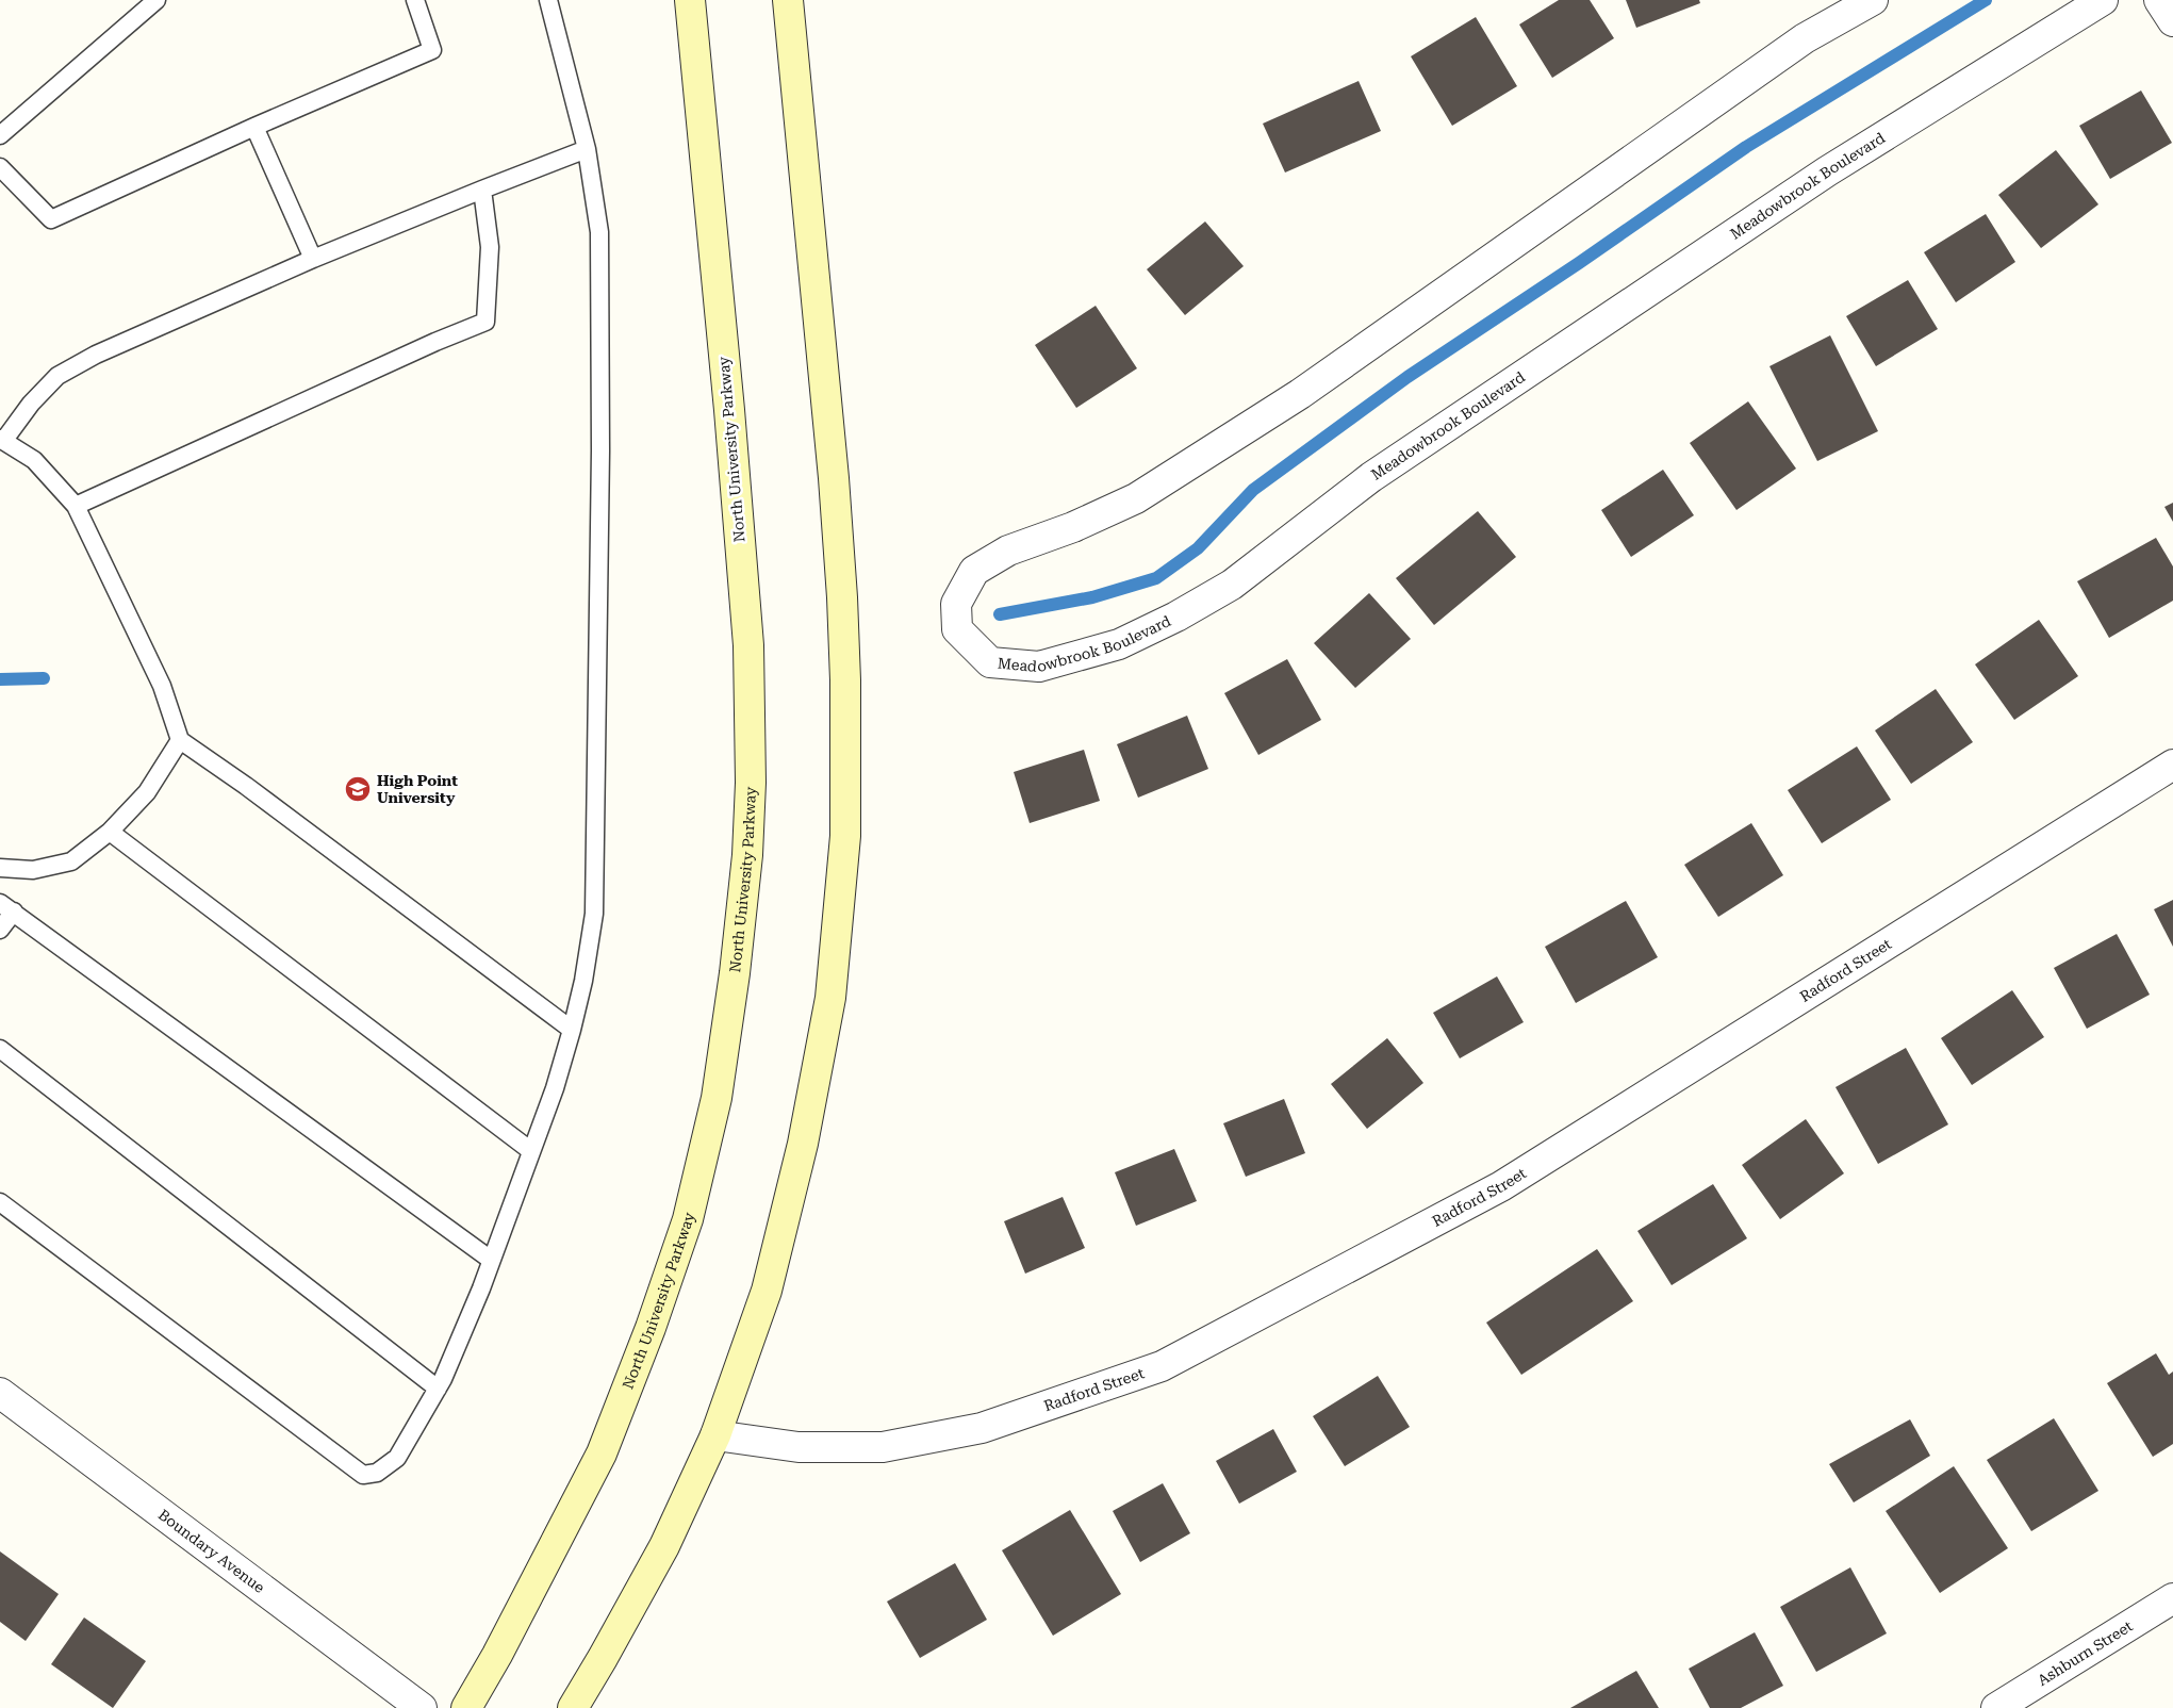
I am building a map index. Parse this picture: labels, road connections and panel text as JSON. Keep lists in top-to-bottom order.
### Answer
{
  "streets": {
    "main road": ["North University Parkway"],
    "street": [
      "Meadowbrook Boulevard",
      "Radford Street",
      "Boundary Avenue",
      "Ashburn Street"
    ]
  },
  "places": {
    "school or university": ["High Point University"]
  }
}
